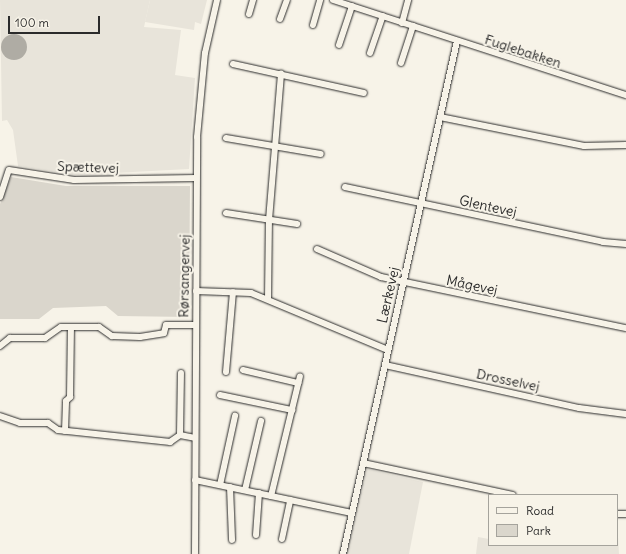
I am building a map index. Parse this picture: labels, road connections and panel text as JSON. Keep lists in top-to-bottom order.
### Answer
{
  "streets": {
    "street": [
      "Fuglebakken",
      "Spættevej",
      "Glentevej",
      "Rørsangervej",
      "Mågevej",
      "Lærkevej",
      "Drosselvej"
    ]
  },
  "crossings": [
    ["Fuglebakken", "Lærkevej"],
    ["Spættevej", "Rørsangervej"],
    ["Glentevej", "Lærkevej"],
    ["Mågevej", "Lærkevej"],
    ["Lærkevej", "Drosselvej"]
  ],
  "legend": ["Road", "Park"],
  "scale_bar": "100 m"
}
